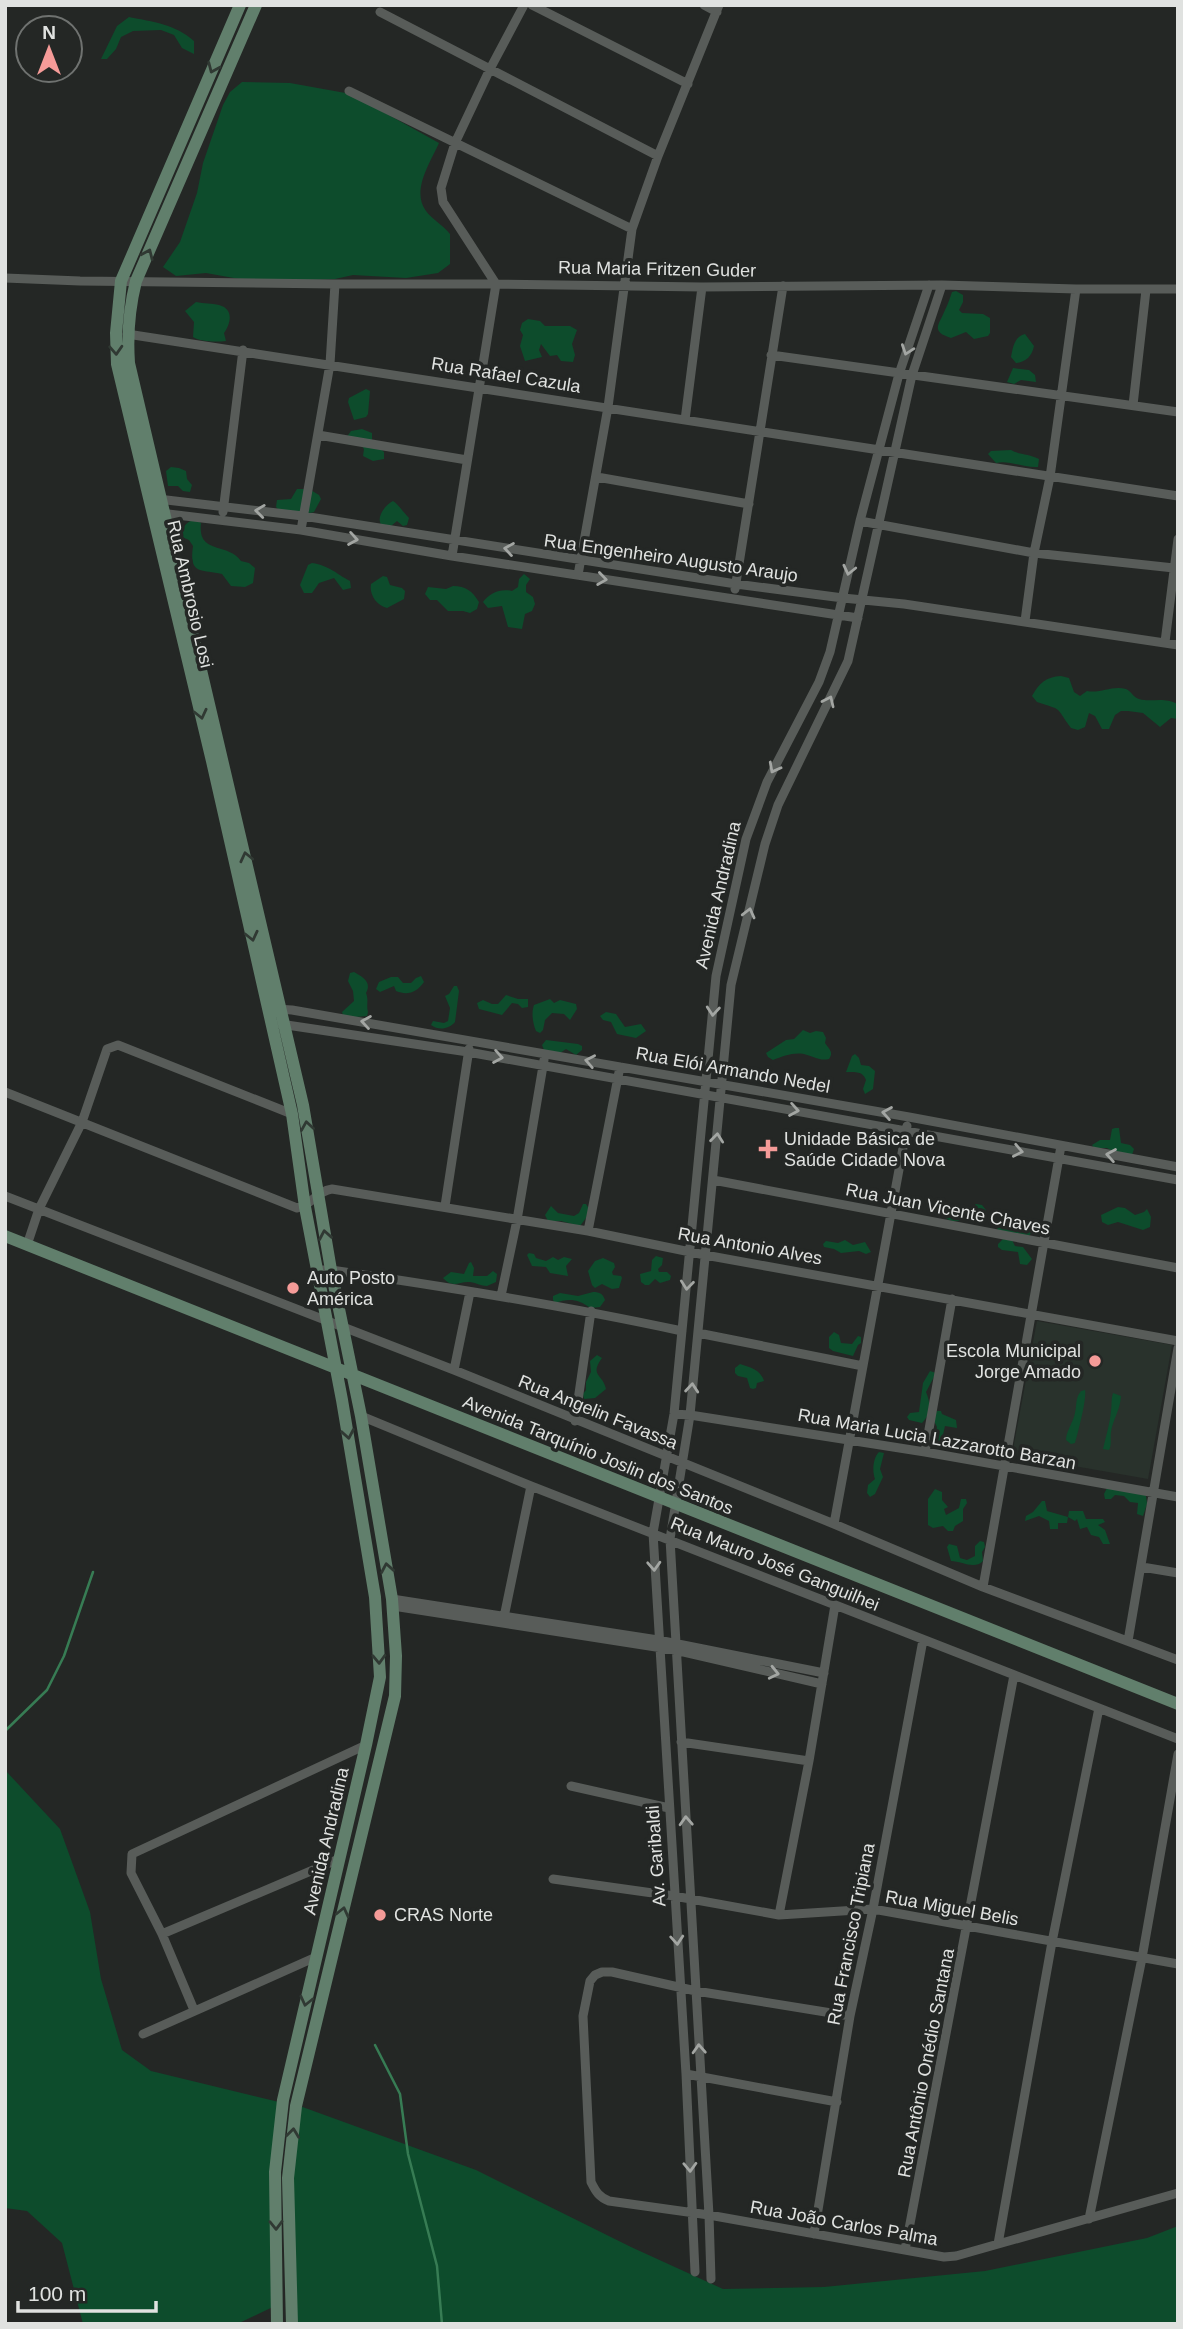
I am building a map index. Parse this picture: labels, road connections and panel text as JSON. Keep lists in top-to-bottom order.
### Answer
{
  "streets": {
    "street": [
      "Rua Maria Fritzen Guder",
      "Rua Rafael Cazula",
      "Rua Engenheiro Augusto Araujo",
      "Rua Ambrosio Losi",
      "Avenida Andradina",
      "Rua Elói Armando Nedel",
      "Rua Juan Vicente Chaves",
      "Rua Antonio Alves",
      "Rua Angelin Favassa",
      "Rua Maria Lucia Lazzarotto Barzan",
      "Avenida Tarquínio Joslin dos Santos",
      "Rua Mauro José Ganguilhei",
      "Av. Garibaldi",
      "Rua Miguel Belis",
      "Rua Francisco Tripiana",
      "Rua Antônio Onédio Santana",
      "Rua João Carlos Palma"
    ]
  },
  "crossings": [
    ["Rua Maria Fritzen Guder", "Rua Ambrosio Losi"],
    ["Rua Maria Fritzen Guder", "Avenida Andradina"],
    ["Rua Maria Fritzen Guder", "Av. Garibaldi"],
    ["Rua Rafael Cazula", "Rua Ambrosio Losi"],
    ["Rua Rafael Cazula", "Avenida Andradina"],
    ["Rua Rafael Cazula", "Av. Garibaldi"],
    ["Rua Engenheiro Augusto Araujo", "Rua Ambrosio Losi"],
    ["Rua Engenheiro Augusto Araujo", "Avenida Andradina"],
    ["Rua Engenheiro Augusto Araujo", "Av. Garibaldi"],
    ["Rua Ambrosio Losi", "Avenida Andradina"],
    ["Rua Ambrosio Losi", "Rua Elói Armando Nedel"],
    ["Rua Ambrosio Losi", "Rua Antonio Alves"],
    ["Avenida Andradina", "Rua Elói Armando Nedel"],
    ["Avenida Andradina", "Rua Antonio Alves"],
    ["Avenida Andradina", "Rua Angelin Favassa"],
    ["Avenida Andradina", "Rua Maria Lucia Lazzarotto Barzan"],
    ["Avenida Andradina", "Avenida Tarquínio Joslin dos Santos"],
    ["Avenida Andradina", "Rua Mauro José Ganguilhei"],
    ["Avenida Andradina", "Av. Garibaldi"],
    ["Rua Elói Armando Nedel", "Av. Garibaldi"],
    ["Rua Juan Vicente Chaves", "Av. Garibaldi"],
    ["Rua Antonio Alves", "Av. Garibaldi"],
    ["Rua Angelin Favassa", "Av. Garibaldi"],
    ["Rua Maria Lucia Lazzarotto Barzan", "Av. Garibaldi"],
    ["Avenida Tarquínio Joslin dos Santos", "Av. Garibaldi"],
    ["Rua Mauro José Ganguilhei", "Av. Garibaldi"],
    ["Rua Mauro José Ganguilhei", "Rua Francisco Tripiana"],
    ["Rua Mauro José Ganguilhei", "Rua Antônio Onédio Santana"],
    ["Av. Garibaldi", "Rua Miguel Belis"],
    ["Av. Garibaldi", "Rua João Carlos Palma"],
    ["Rua Miguel Belis", "Rua Francisco Tripiana"],
    ["Rua Miguel Belis", "Rua Antônio Onédio Santana"],
    ["Rua Francisco Tripiana", "Rua João Carlos Palma"],
    ["Rua Antônio Onédio Santana", "Rua João Carlos Palma"]
  ],
  "places": {
    "health": ["Unidade Básica de Saúde Cidade Nova"],
    "other": ["Auto Posto América", "Escola Municipal Jorge Amado", "CRAS Norte"]
  },
  "scale_bar": "100 m",
  "north": "top"
}
